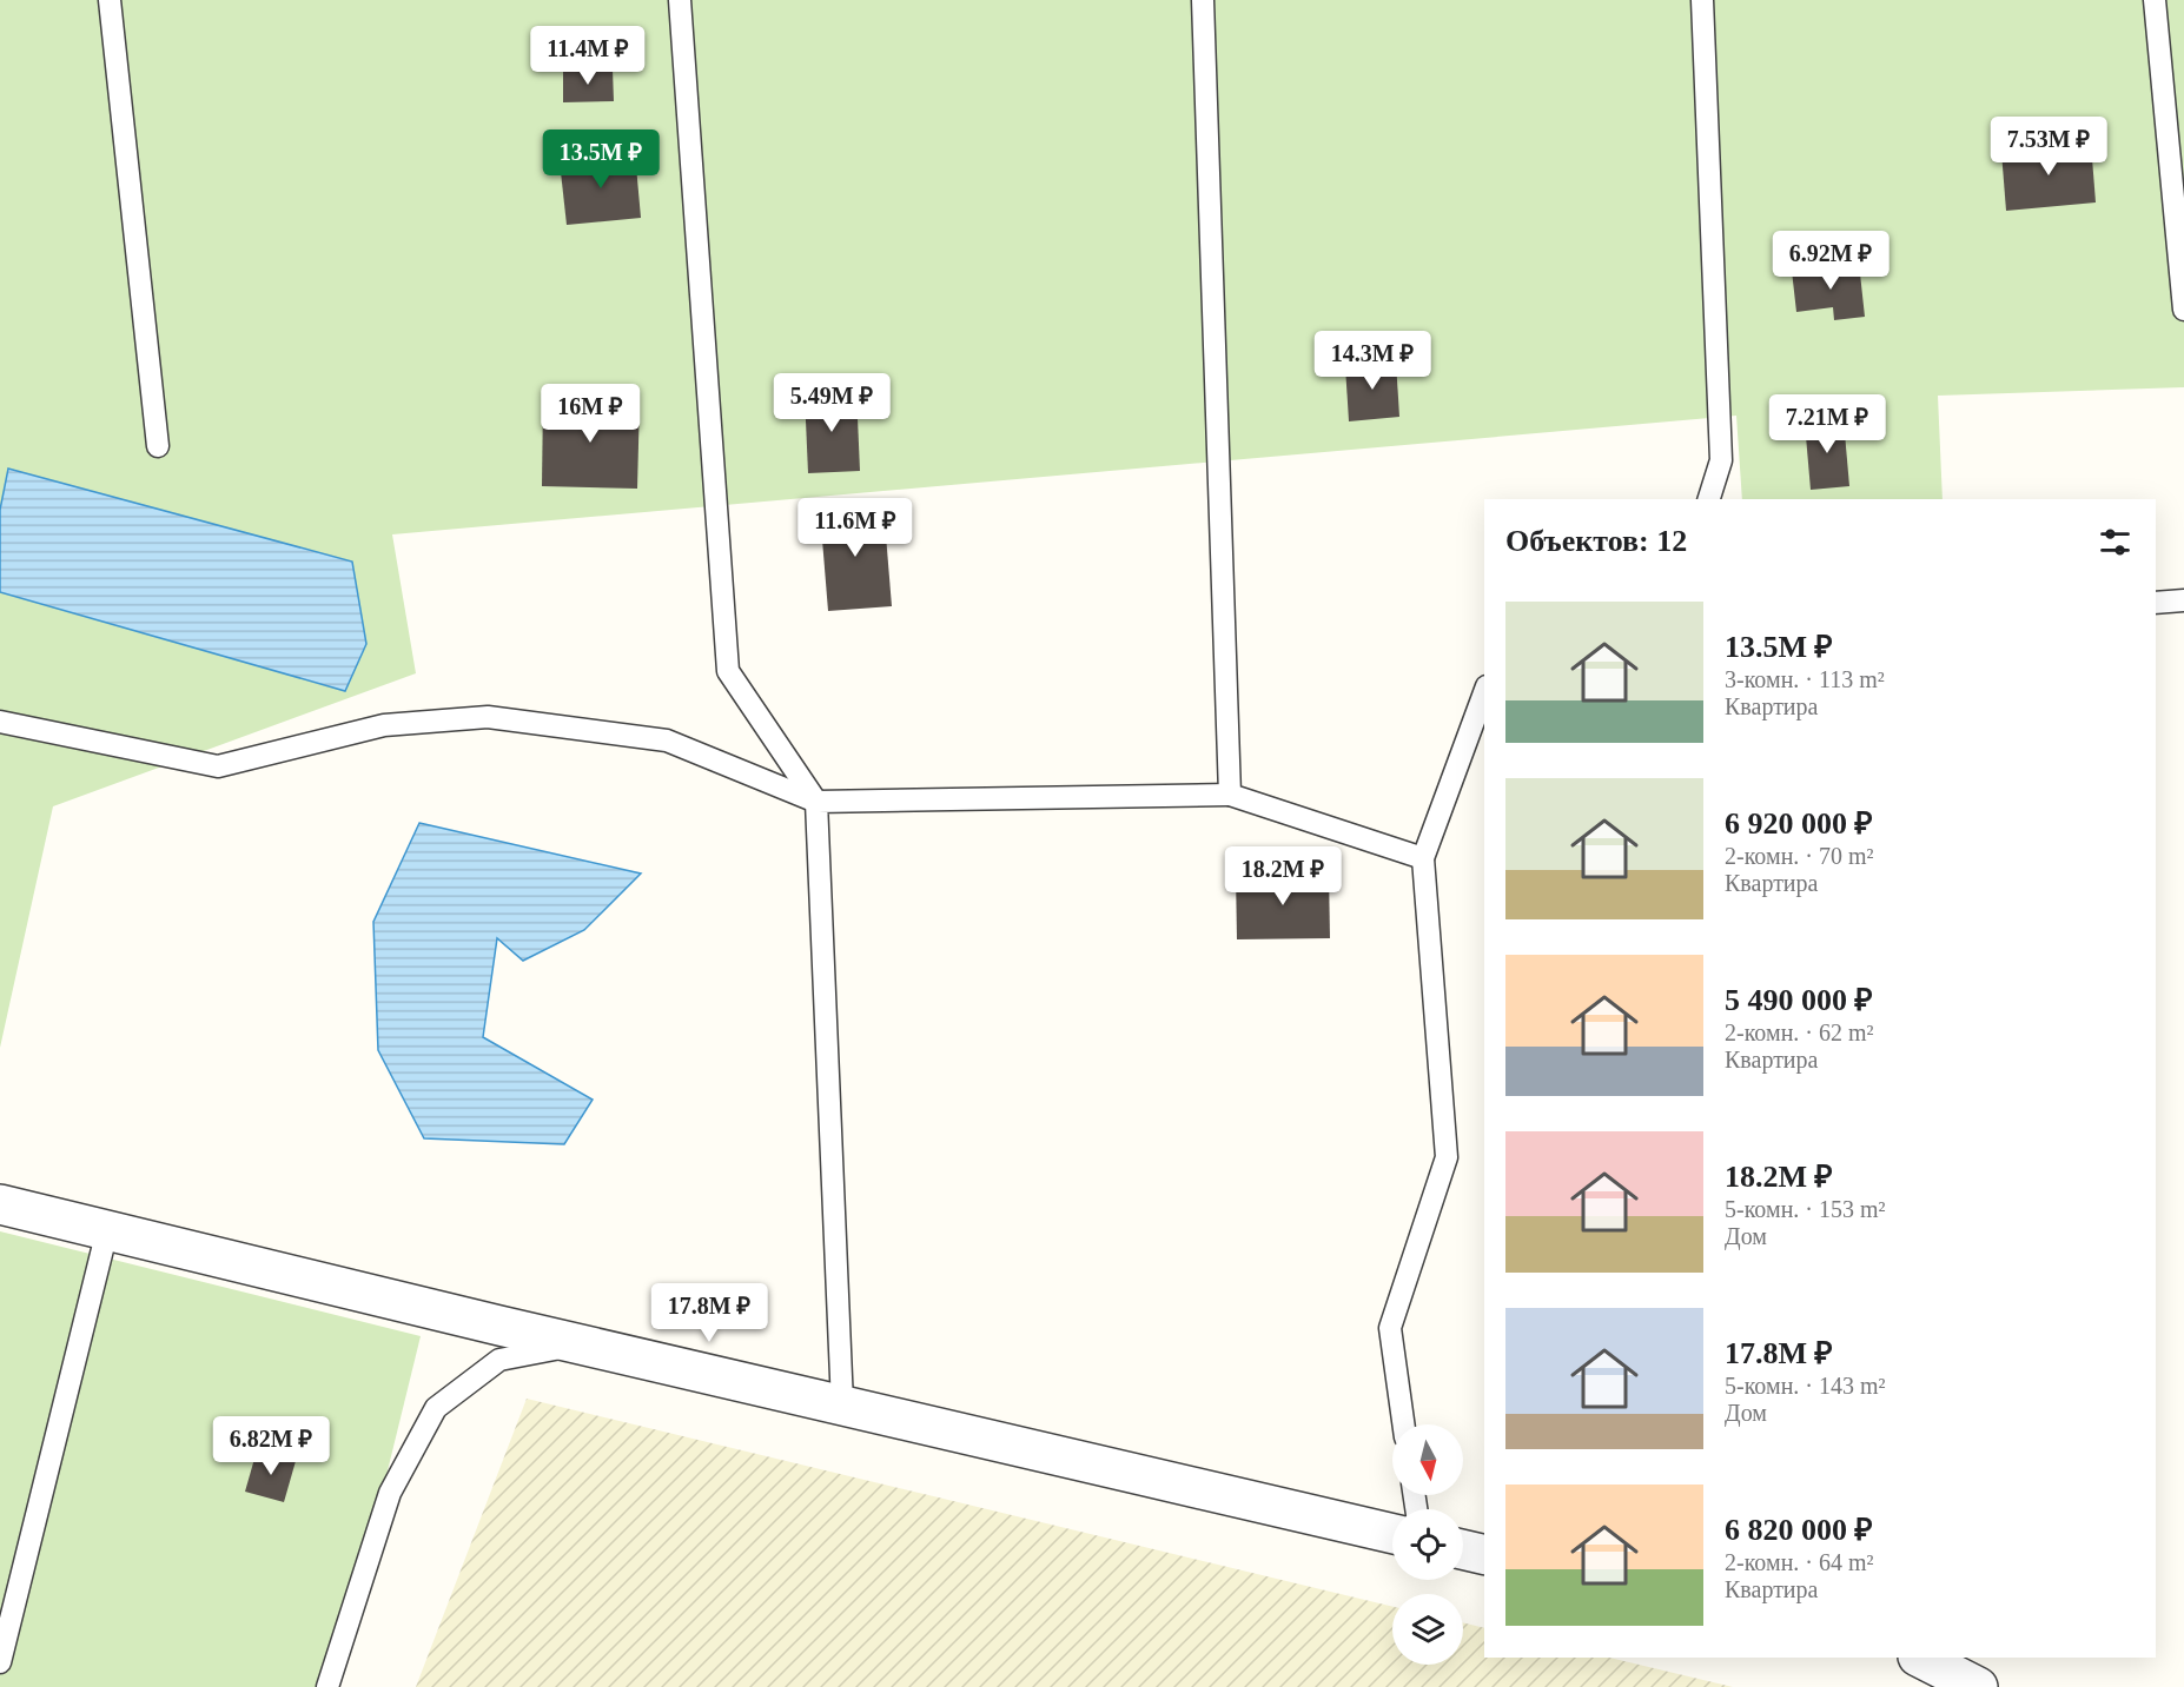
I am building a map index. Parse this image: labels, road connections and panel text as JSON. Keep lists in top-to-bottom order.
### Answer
{
  "north": "bottom",
  "page": {
    "price": [
      "11.4M ₽",
      "7.53M ₽",
      "13.5M ₽",
      "6.92M ₽",
      "14.3M ₽",
      "5.49M ₽",
      "16M ₽",
      "7.21M ₽",
      "11.6M ₽",
      "18.2M ₽",
      "17.8M ₽",
      "6.82M ₽"
    ],
    "heading": "Объектов: 12",
    "list": [
      {
        "name": "13.5M ₽",
        "note": "3-комн. · 113 m² · Квартира"
      },
      {
        "name": "6 920 000 ₽",
        "note": "2-комн. · 70 m² · Квартира"
      },
      {
        "name": "5 490 000 ₽",
        "note": "2-комн. · 62 m² · Квартира"
      },
      {
        "name": "18.2M ₽",
        "note": "5-комн. · 153 m² · Дом"
      },
      {
        "name": "17.8M ₽",
        "note": "5-комн. · 143 m² · Дом"
      },
      {
        "name": "6 820 000 ₽",
        "note": "2-комн. · 64 m² · Квартира"
      }
    ]
  }
}
